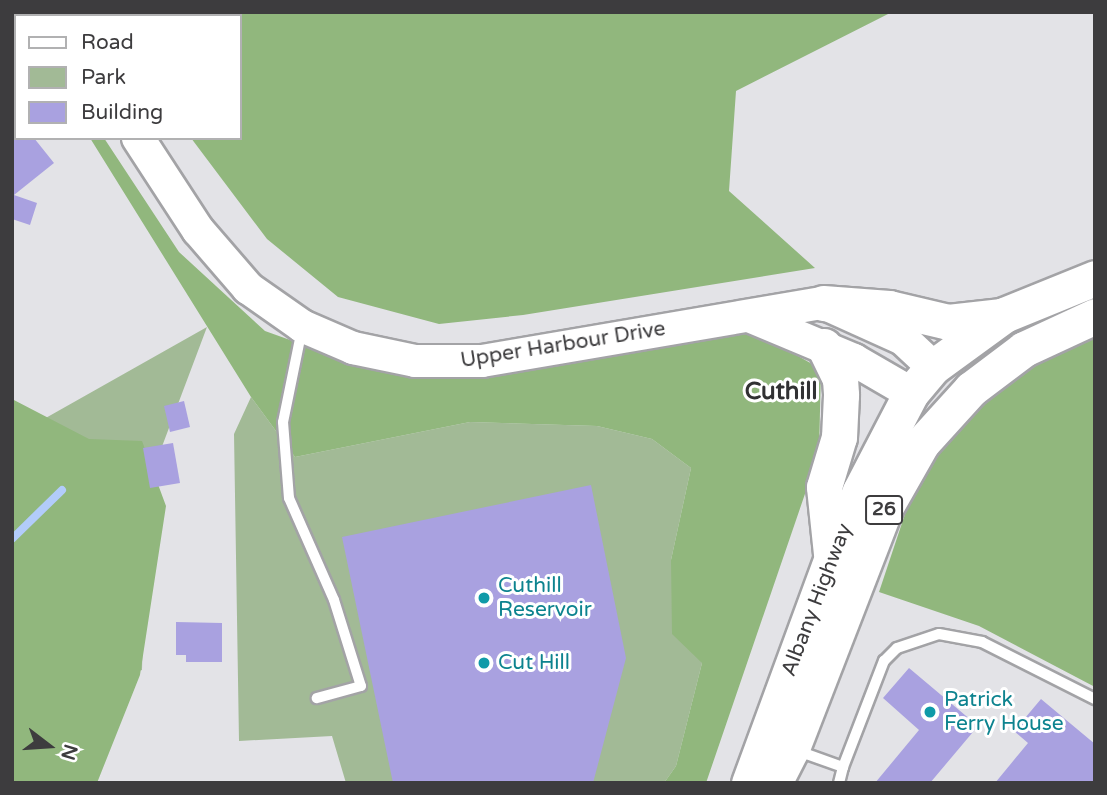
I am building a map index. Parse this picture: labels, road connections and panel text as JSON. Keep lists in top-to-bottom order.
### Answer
{
  "streets": {
    "main road": ["Upper Harbour Drive", "26", "Albany Highway"]
  },
  "districts": ["Cuthill"],
  "places": ["Cuthill Reservoir", "Cut Hill", "Patrick Ferry House"],
  "legend": ["Road", "Park", "Building"],
  "north": "right"
}
